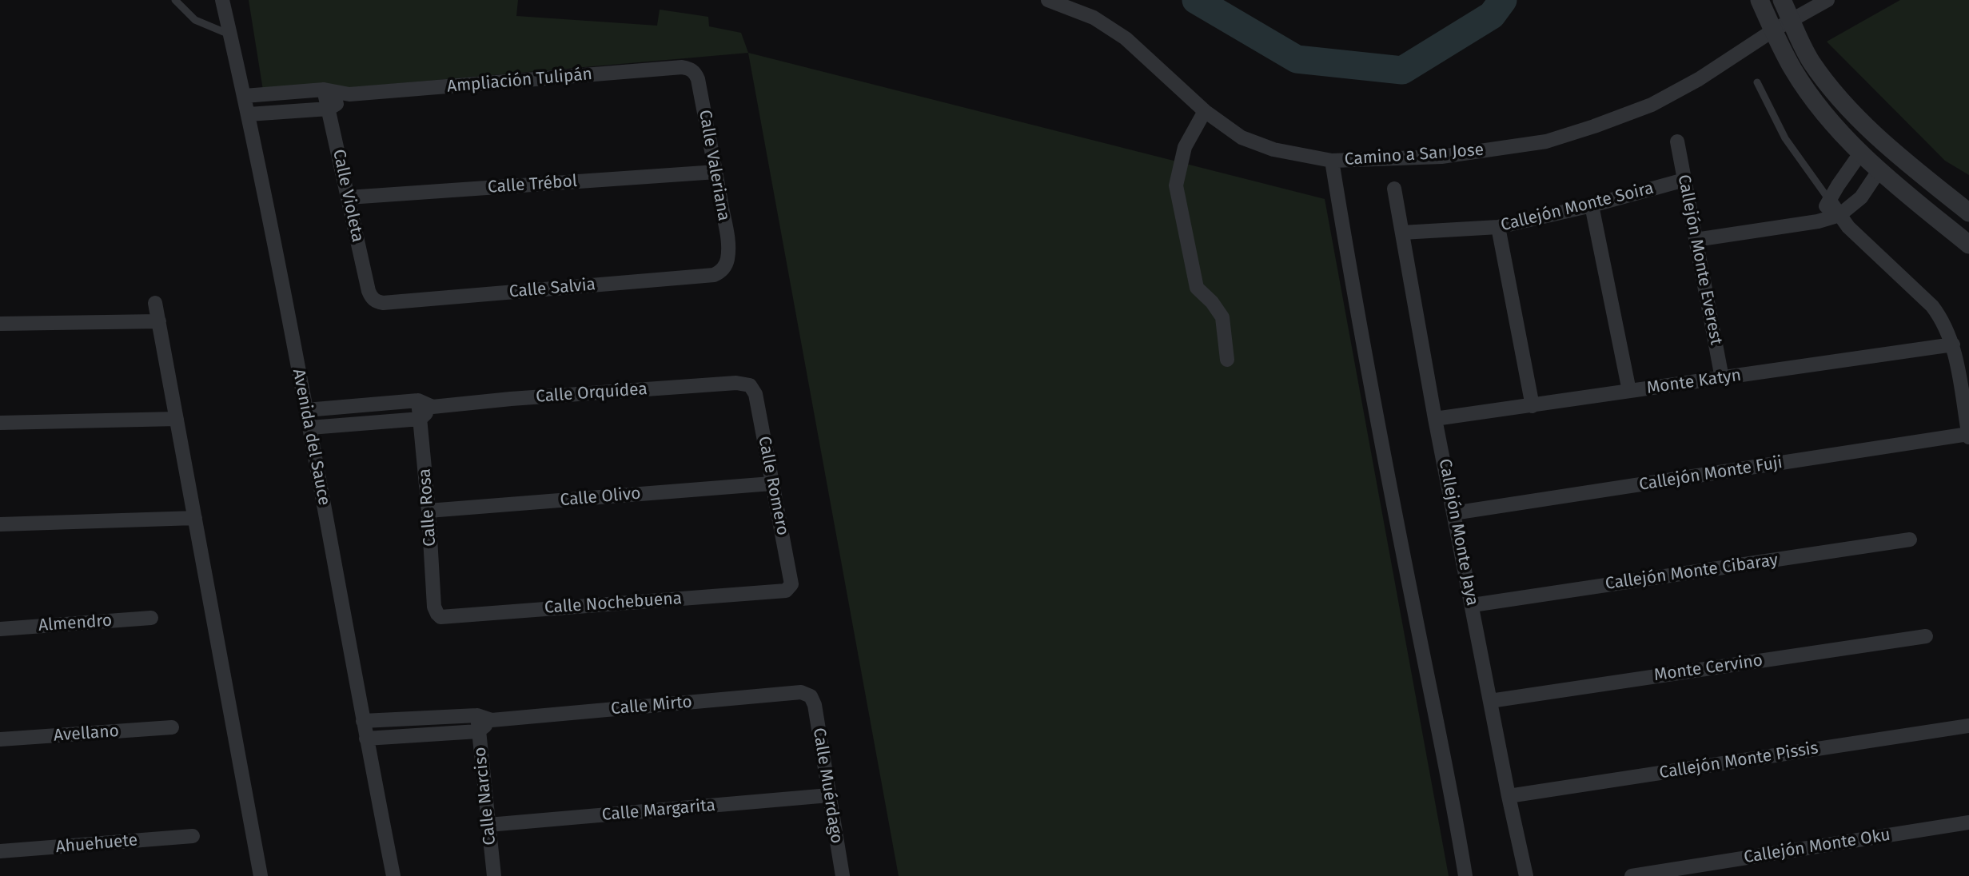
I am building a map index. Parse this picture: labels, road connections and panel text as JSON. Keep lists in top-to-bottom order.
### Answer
{
  "streets": {
    "street": [
      "Ampliación Tulipán",
      "Camino a San Jose",
      "Calle Valeriana",
      "Calle Trébol",
      "Calle Violeta",
      "Callejón Monte Soira",
      "Callejón Monte Everest",
      "Calle Salvia",
      "Monte Katyn",
      "Calle Orquídea",
      "Avenida del Sauce",
      "Callejón Monte Fuji",
      "Calle Romero",
      "Calle Olivo",
      "Calle Rosa",
      "Callejón Monte Jaya",
      "Callejón Monte Cibaray",
      "Calle Nochebuena",
      "Almendro",
      "Monte Cervino",
      "Calle Mirto",
      "Avellano",
      "Callejón Monte Pissis",
      "Calle Muérdago",
      "Calle Narciso",
      "Calle Margarita",
      "Ahuehuete",
      "Callejón Monte Oku"
    ]
  },
  "crossings": [
    ["Ampliación Tulipán", "Calle Valeriana"],
    ["Ampliación Tulipán", "Calle Violeta"],
    ["Ampliación Tulipán", "Avenida del Sauce"],
    ["Calle Valeriana", "Calle Trébol"],
    ["Calle Valeriana", "Calle Salvia"],
    ["Calle Trébol", "Calle Violeta"],
    ["Calle Violeta", "Calle Salvia"],
    ["Callejón Monte Soira", "Callejón Monte Everest"],
    ["Callejón Monte Soira", "Callejón Monte Jaya"],
    ["Callejón Monte Everest", "Monte Katyn"],
    ["Monte Katyn", "Callejón Monte Jaya"],
    ["Calle Orquídea", "Calle Romero"],
    ["Avenida del Sauce", "Calle Mirto"],
    ["Callejón Monte Fuji", "Callejón Monte Jaya"],
    ["Calle Romero", "Calle Olivo"],
    ["Calle Romero", "Calle Nochebuena"],
    ["Calle Olivo", "Calle Rosa"],
    ["Calle Rosa", "Calle Nochebuena"],
    ["Callejón Monte Jaya", "Callejón Monte Cibaray"],
    ["Callejón Monte Jaya", "Monte Cervino"],
    ["Callejón Monte Jaya", "Callejón Monte Pissis"],
    ["Calle Mirto", "Calle Muérdago"],
    ["Calle Mirto", "Calle Narciso"],
    ["Calle Muérdago", "Calle Margarita"],
    ["Calle Narciso", "Calle Margarita"]
  ]
}
